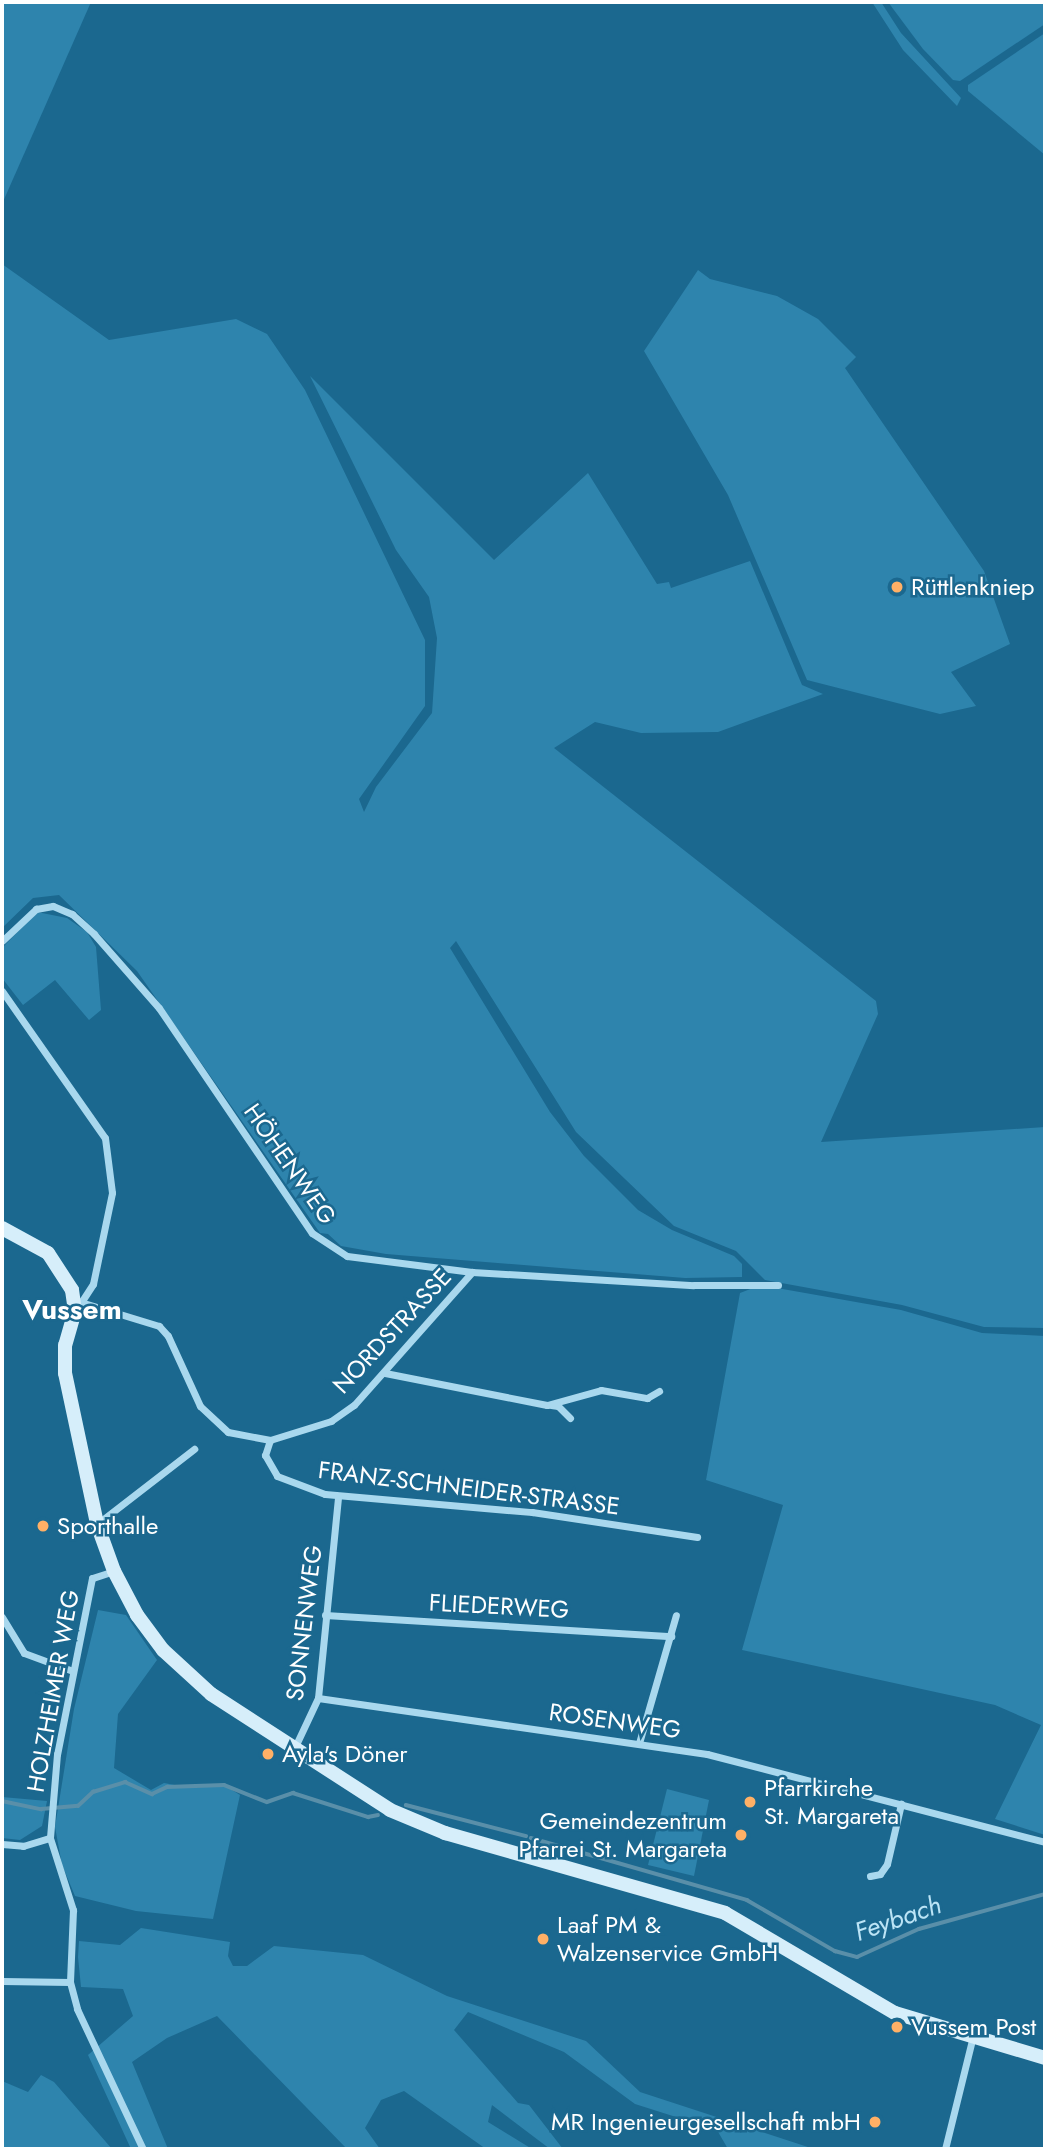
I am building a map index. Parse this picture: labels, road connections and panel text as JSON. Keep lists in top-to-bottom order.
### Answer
{
  "streets": {
    "street": [
      "HÖHENWEG",
      "NORDSTRASSE",
      "FRANZ-SCHNEIDER-STRASSE",
      "FLIEDERWEG",
      "SONNENWEG",
      "HOLZHEIMER WEG",
      "ROSENWEG"
    ]
  },
  "crossings": [
    ["HÖHENWEG", "NORDSTRASSE"],
    ["NORDSTRASSE", "FRANZ-SCHNEIDER-STRASSE"],
    ["FRANZ-SCHNEIDER-STRASSE", "SONNENWEG"],
    ["FLIEDERWEG", "SONNENWEG"],
    ["SONNENWEG", "ROSENWEG"]
  ],
  "districts": ["Vussem"],
  "water": ["Feybach"],
  "places": [
    "Rüttlenkniep",
    "Sporthalle",
    "Ayla's Döner",
    "Pfarrkirche St. Margareta",
    "Gemeindezentrum Pfarrei St. Margareta",
    "Laaf PM & Walzenservice GmbH",
    "Vussem Post",
    "MR Ingenieurgesellschaft mbH"
  ]
}
